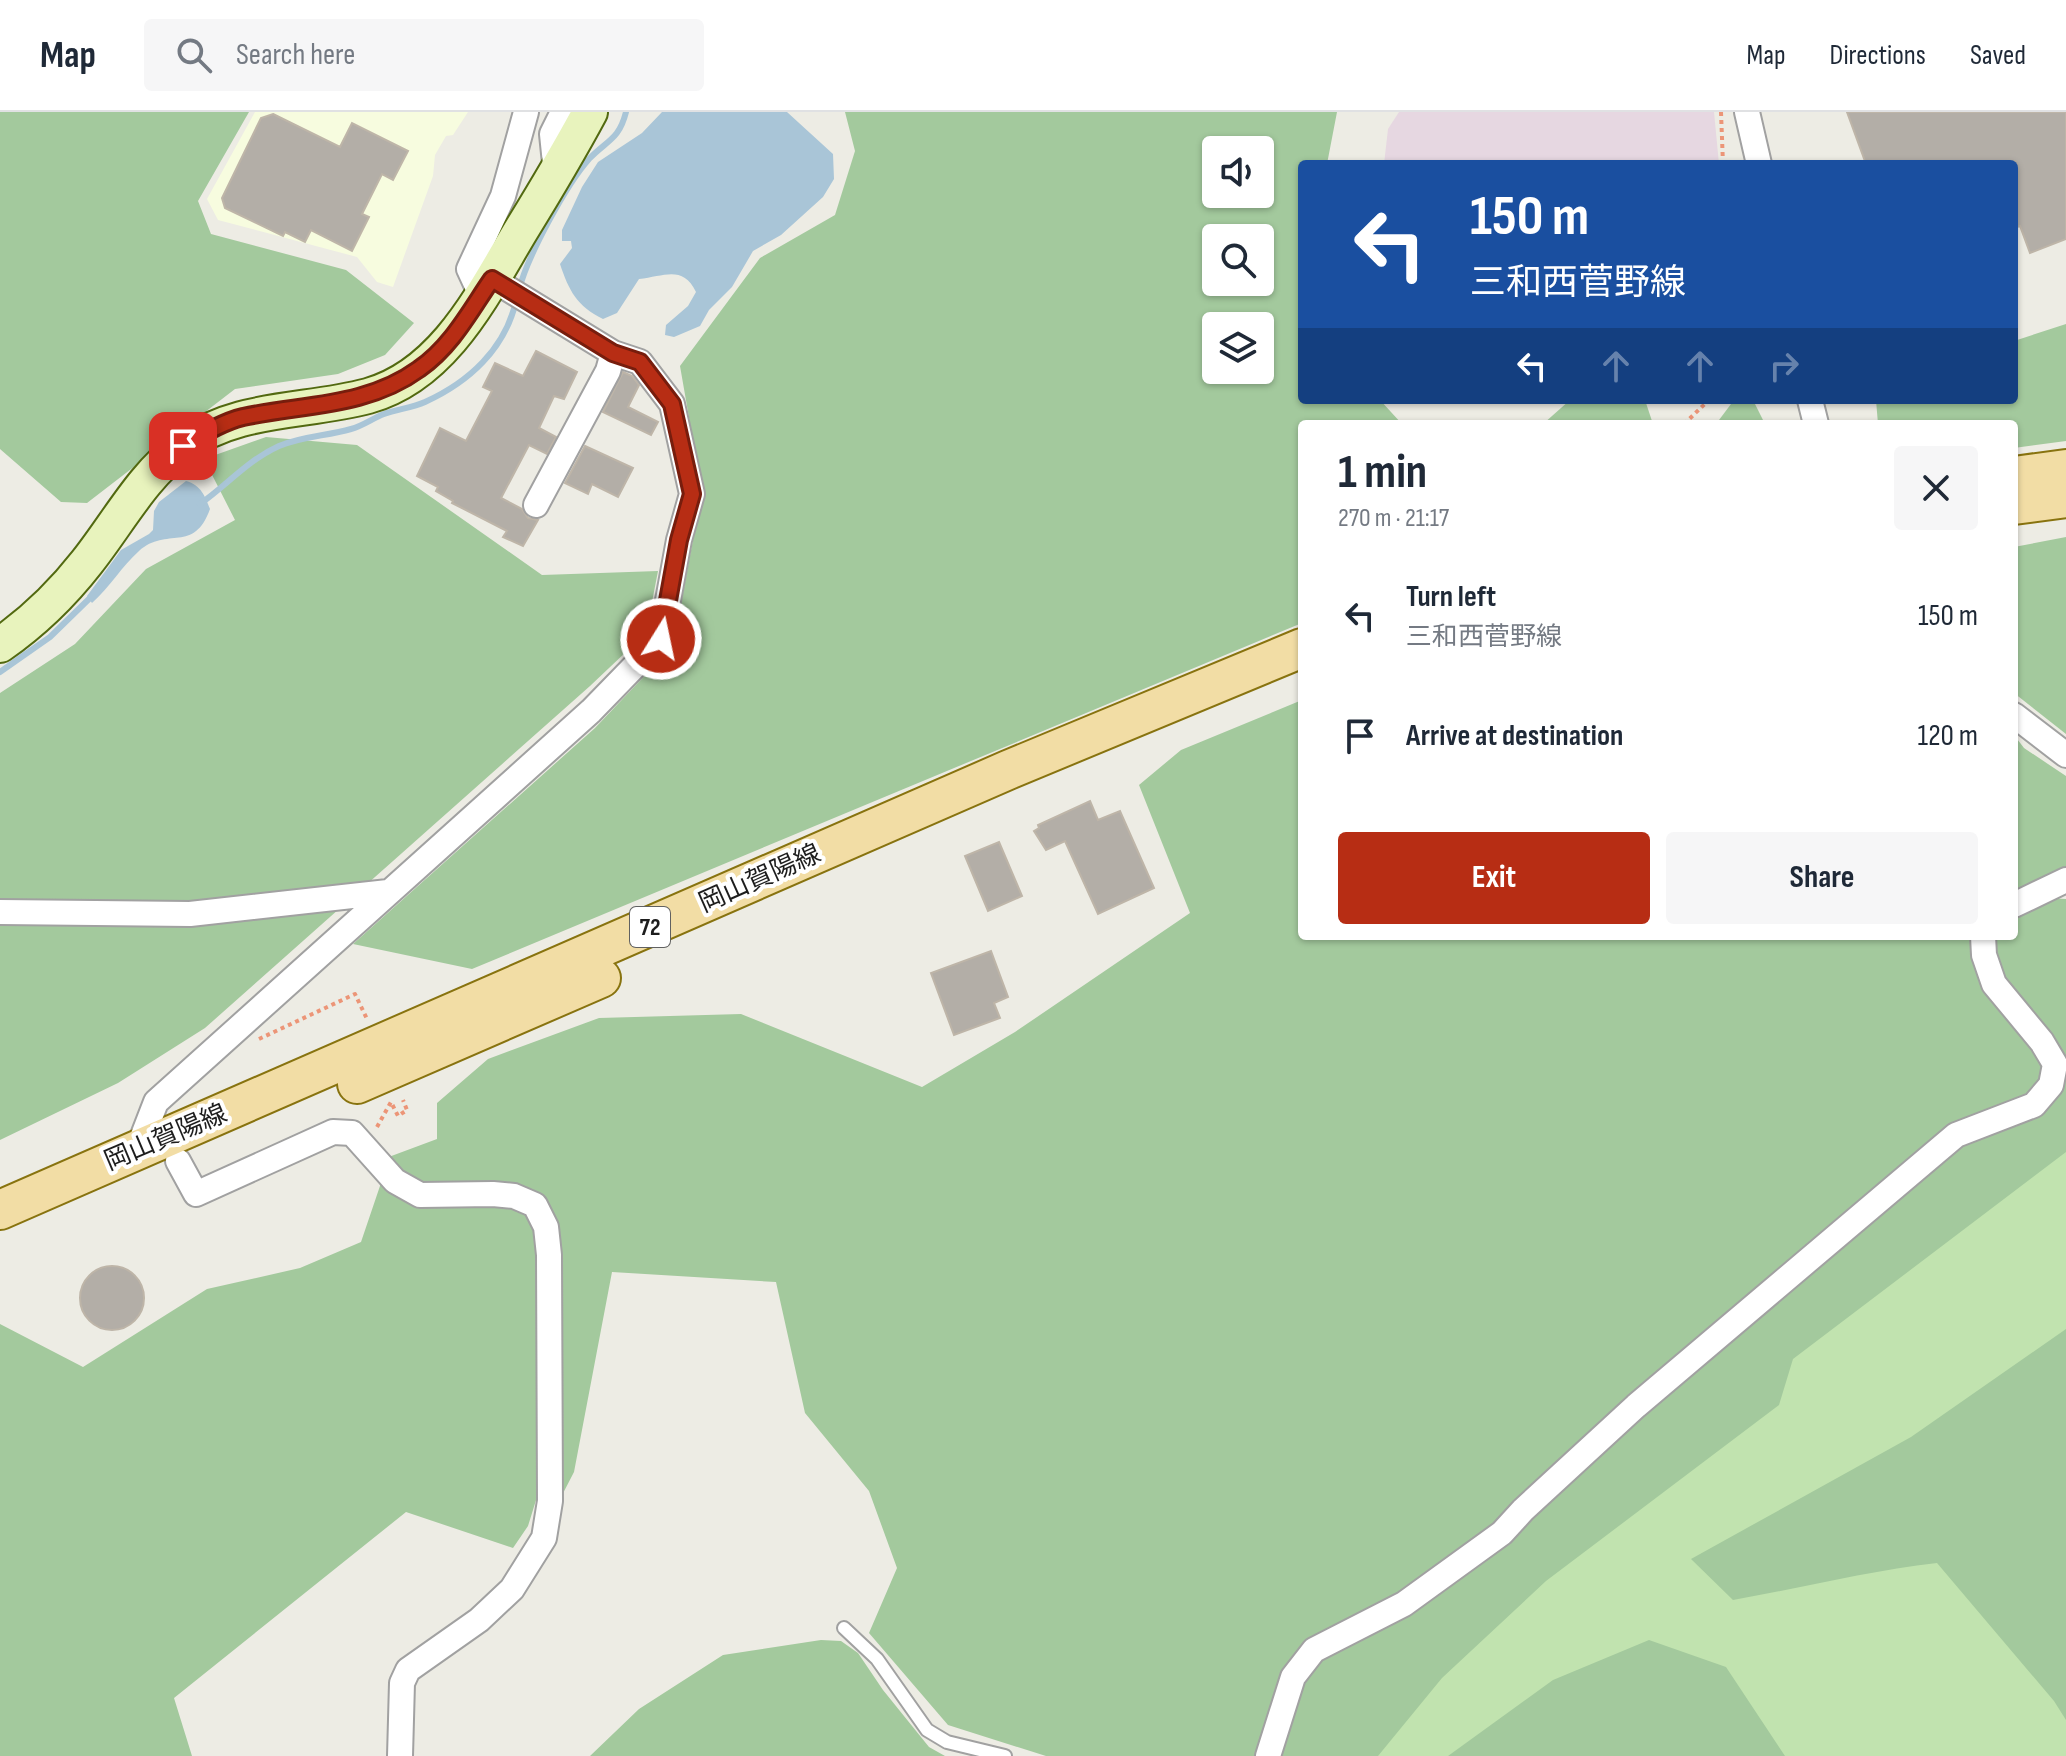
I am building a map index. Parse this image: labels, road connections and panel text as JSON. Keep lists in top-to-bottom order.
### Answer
{
  "streets": {
    "main road": ["岡山賀陽線", "72"]
  },
  "page": {
    "header": "Map",
    "search": "Search here",
    "nav": ["Map", "Directions", "Saved"],
    "turn": ["150 m", "三和西菅野線"],
    "heading": ["1 min", "270 m · 21:17"],
    "list": [
      {
        "name": "Turn left",
        "note": "三和西菅野線",
        "value": "150 m"
      },
      {
        "name": "Arrive at destination",
        "value": "120 m"
      }
    ],
    "buttons": ["Exit", "Share"]
  }
}
